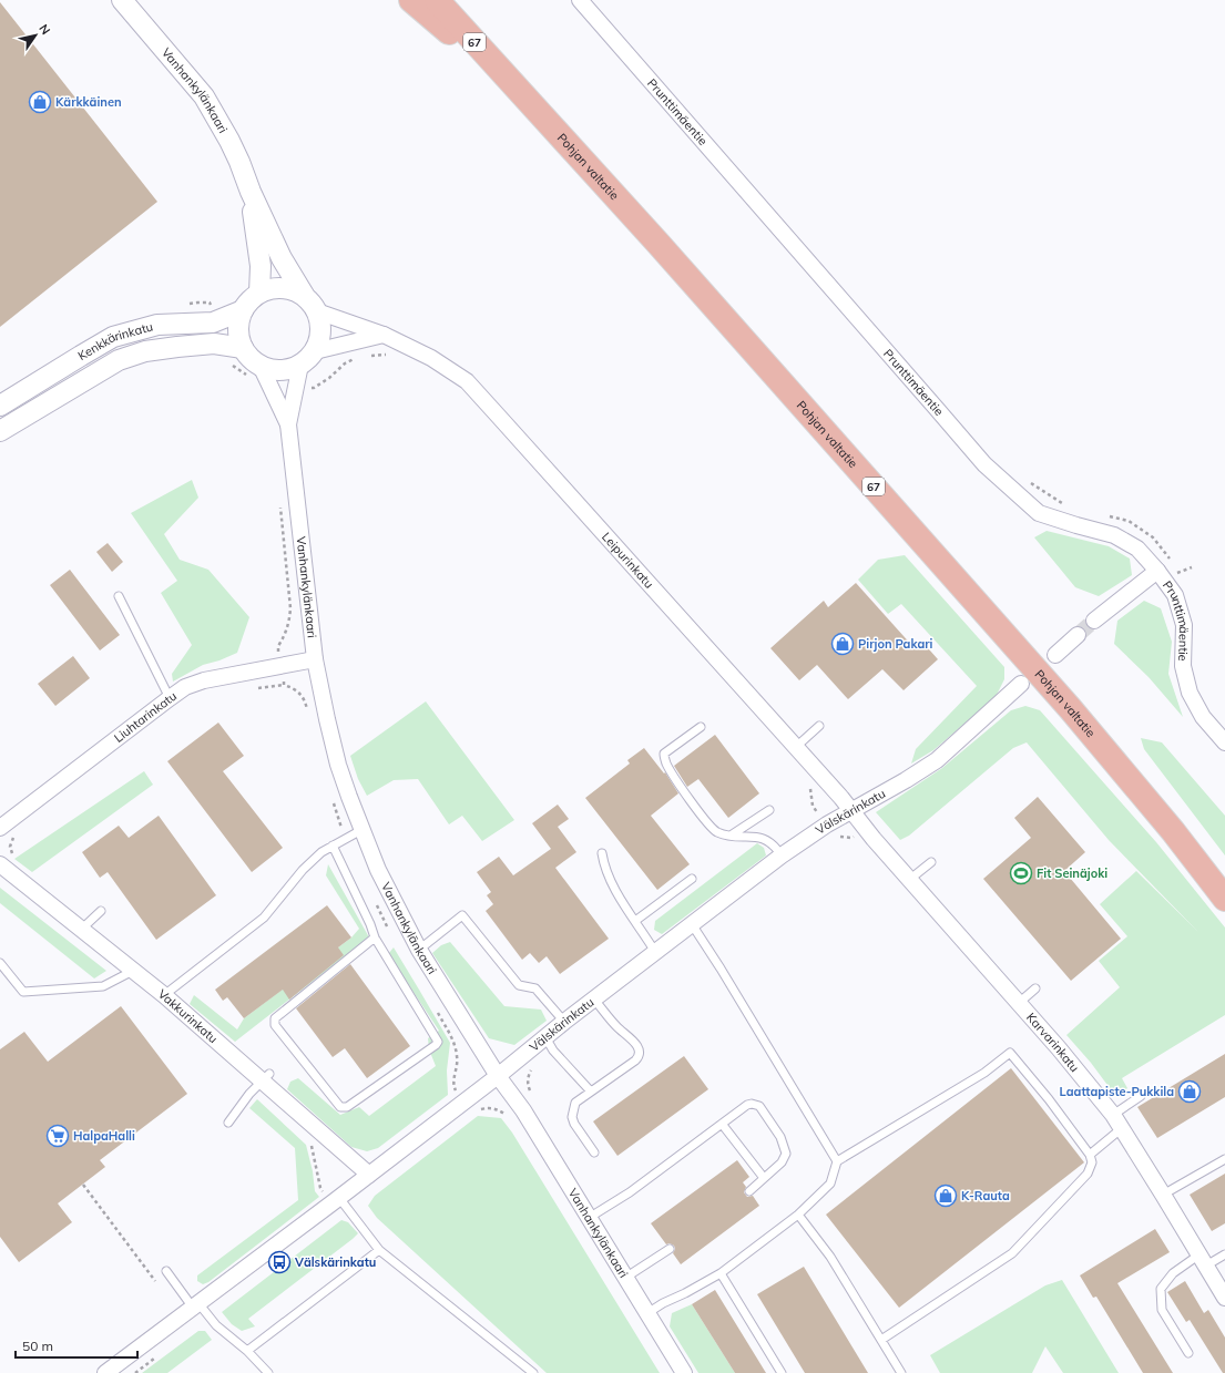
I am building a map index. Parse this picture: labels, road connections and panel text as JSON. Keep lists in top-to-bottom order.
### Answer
{
  "streets": {
    "main road": ["67", "Pohjan valtatie"],
    "street": [
      "Vanhankylänkaari",
      "Prunttimäentie",
      "Kenkkärinkatu",
      "Leipurinkatu",
      "Liuhtarinkatu",
      "Välskärinkatu",
      "Vakkurinkatu",
      "Karvarinkatu"
    ]
  },
  "crossings": [
    ["Vanhankylänkaari", "Kenkkärinkatu"],
    ["Vanhankylänkaari", "Leipurinkatu"],
    ["Vanhankylänkaari", "Liuhtarinkatu"],
    ["Vanhankylänkaari", "Välskärinkatu"],
    ["Kenkkärinkatu", "Leipurinkatu"],
    ["Leipurinkatu", "Välskärinkatu"],
    ["Leipurinkatu", "Karvarinkatu"],
    ["Välskärinkatu", "Vakkurinkatu"],
    ["Välskärinkatu", "Karvarinkatu"]
  ],
  "places": {
    "shop": [
      "Kärkkäinen",
      "Pirjon Pakari",
      "Laattapiste-Pukkila",
      "K-Rauta"
    ],
    "sports": ["Fit Seinäjoki"],
    "supermarket": ["HalpaHalli"],
    "bus stop": ["Välskärinkatu"]
  },
  "scale_bar": "50 m",
  "north": "top right"
}
